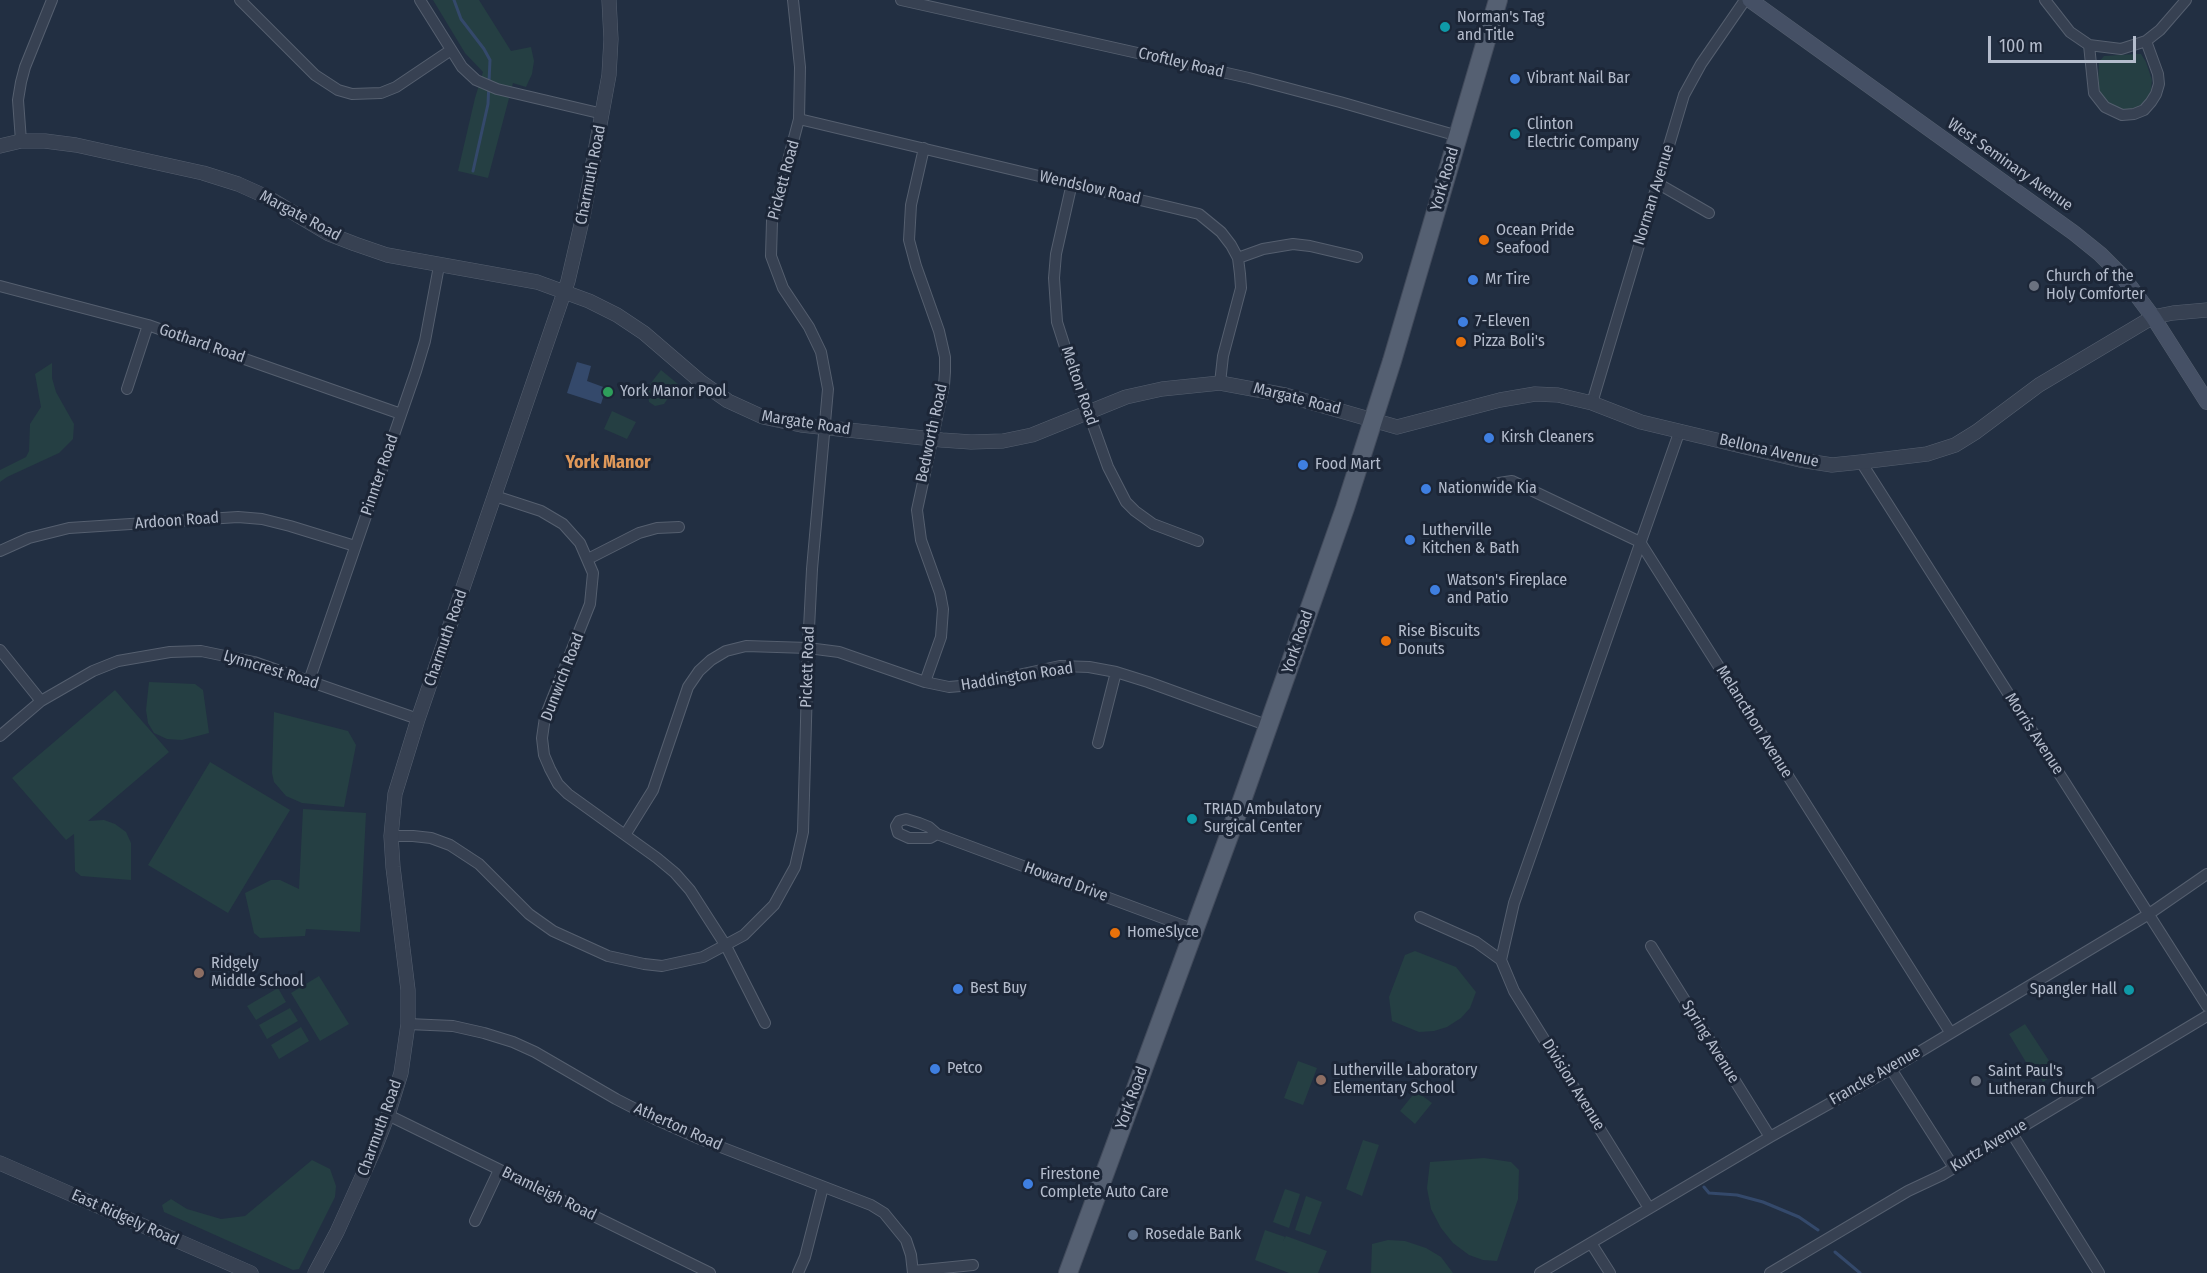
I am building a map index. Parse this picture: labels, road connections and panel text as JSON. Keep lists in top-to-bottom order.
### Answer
{
  "streets": {
    "main road": ["West Seminary Avenue", "York Road"],
    "street": [
      "Croftley Road",
      "Charmuth Road",
      "Pickett Road",
      "Wendslow Road",
      "Norman Avenue",
      "Margate Road",
      "Gothard Road",
      "Melton Road",
      "Bedworth Road",
      "Bellona Avenue",
      "Pinnter Road",
      "Ardoon Road",
      "Lynncrest Road",
      "Dunwich Road",
      "Haddington Road",
      "Melancthon Avenue",
      "Morris Avenue",
      "Howard Drive",
      "Spring Avenue",
      "Francke Avenue",
      "Division Avenue",
      "Atherton Road",
      "Kurtz Avenue",
      "Bramleigh Road",
      "East Ridgely Road"
    ]
  },
  "crossings": [
    ["Croftley Road", "York Road"],
    ["West Seminary Avenue", "Bellona Avenue"],
    ["Charmuth Road", "Pickett Road"],
    ["Charmuth Road", "Margate Road"],
    ["Charmuth Road", "Lynncrest Road"],
    ["Charmuth Road", "Dunwich Road"],
    ["Charmuth Road", "Atherton Road"],
    ["Charmuth Road", "Bramleigh Road"],
    ["York Road", "Margate Road"],
    ["York Road", "Bellona Avenue"],
    ["York Road", "Haddington Road"],
    ["York Road", "Howard Drive"],
    ["Pickett Road", "Wendslow Road"],
    ["Pickett Road", "Margate Road"],
    ["Pickett Road", "Dunwich Road"],
    ["Pickett Road", "Haddington Road"],
    ["Wendslow Road", "Margate Road"],
    ["Wendslow Road", "Melton Road"],
    ["Wendslow Road", "Bedworth Road"],
    ["Norman Avenue", "Bellona Avenue"],
    ["Margate Road", "Melton Road"],
    ["Margate Road", "Bedworth Road"],
    ["Margate Road", "Bellona Avenue"],
    ["Margate Road", "Pinnter Road"],
    ["Gothard Road", "Pinnter Road"],
    ["Bedworth Road", "Haddington Road"],
    ["Bellona Avenue", "Morris Avenue"],
    ["Pinnter Road", "Ardoon Road"],
    ["Pinnter Road", "Lynncrest Road"],
    ["Dunwich Road", "Haddington Road"],
    ["Melancthon Avenue", "Francke Avenue"],
    ["Morris Avenue", "Francke Avenue"],
    ["Spring Avenue", "Francke Avenue"],
    ["Francke Avenue", "Division Avenue"]
  ],
  "districts": ["York Manor"],
  "places": [
    "Norman's Tag and Title",
    "Vibrant Nail Bar",
    "Clinton Electric Company",
    "Ocean Pride Seafood",
    "Mr Tire",
    "Church of the Holy Comforter",
    "7-Eleven",
    "Pizza Boli's",
    "York Manor Pool",
    "Kirsh Cleaners",
    "Food Mart",
    "Nationwide Kia",
    "Lutherville Kitchen & Bath",
    "Watson's Fireplace and Patio",
    "Rise Biscuits Donuts",
    "TRIAD Ambulatory Surgical Center",
    "HomeSlyce",
    "Ridgely Middle School",
    "Best Buy",
    "Spangler Hall",
    "Petco",
    "Lutherville Laboratory Elementary School",
    "Saint Paul's Lutheran Church",
    "Firestone Complete Auto Care",
    "Rosedale Bank"
  ],
  "scale_bar": "100 m"
}
